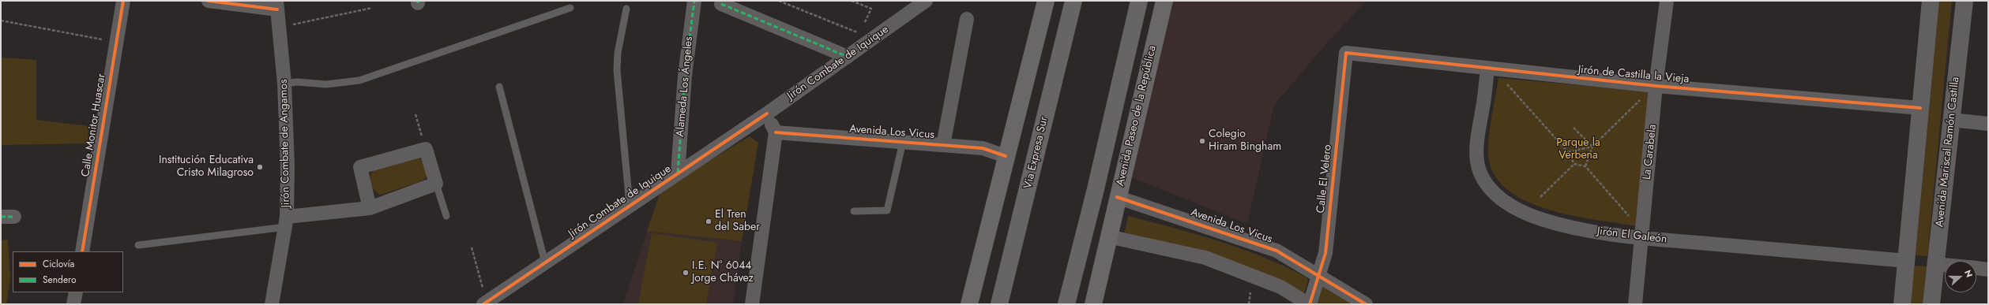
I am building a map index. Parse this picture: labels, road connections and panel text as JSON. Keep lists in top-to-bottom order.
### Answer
{
  "streets": {
    "highway": ["Via Expresa Sur"],
    "main road": ["Avenida Paseo de la República", "Avenida Mariscal Ramón Castilla"],
    "street": [
      "Jirón Combate de Iquique",
      "Jirón de Castilla la Vieja",
      "Alameda Los Ángeles",
      "Calle Monitor Huascar",
      "Avenida Los Vicus",
      "Jirón Combate de Angamos",
      "La Carabela",
      "Calle El Velero",
      "Jirón El Galeón"
    ]
  },
  "crossings": [
    ["Jirón Combate de Iquique", "Alameda Los Ángeles"],
    ["Jirón de Castilla la Vieja", "La Carabela"],
    ["Jirón de Castilla la Vieja", "Calle El Velero"],
    ["Jirón de Castilla la Vieja", "Jirón El Galeón"],
    ["Avenida Paseo de la República", "Avenida Los Vicus"],
    ["Avenida Los Vicus", "Calle El Velero"],
    ["La Carabela", "Jirón El Galeón"]
  ],
  "parks": ["Parque la Verbena"],
  "places": [
    "Colegio Hiram Bingham",
    "Institución Educativa Cristo Milagroso",
    "El Tren del Saber",
    "I.E. N° 6044 Jorge Chávez"
  ],
  "legend": ["Ciclovía", "Sendero"],
  "north": "right"
}
